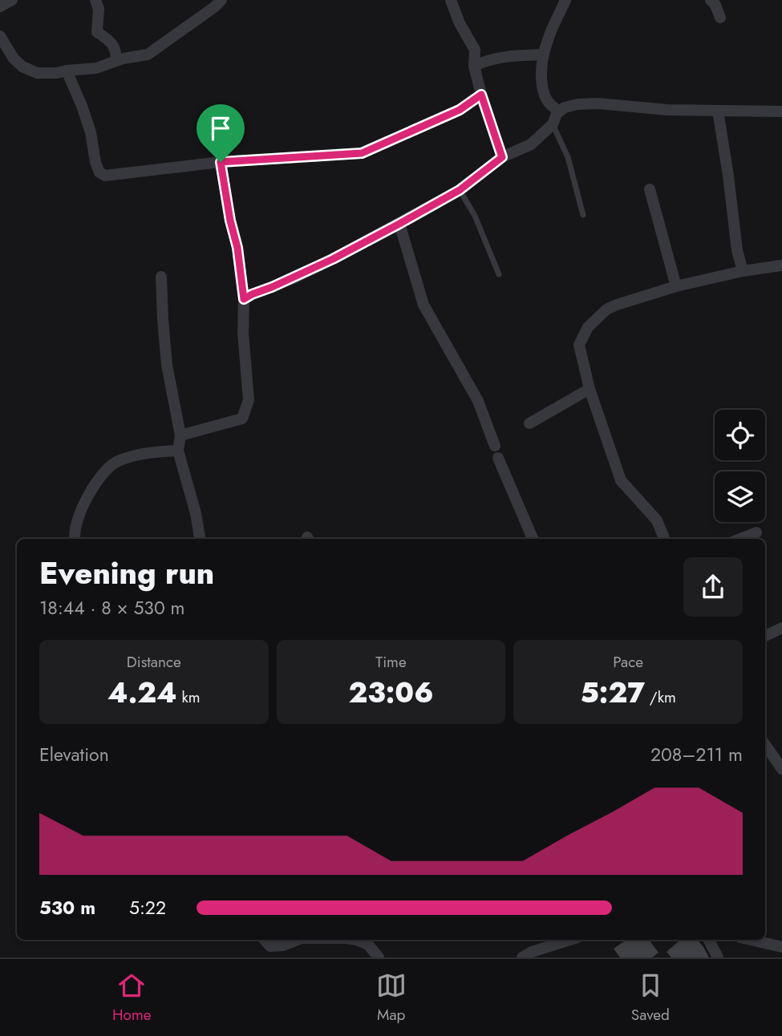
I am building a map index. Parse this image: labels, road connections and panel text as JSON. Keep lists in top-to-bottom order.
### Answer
{
  "page": {
    "heading": ["Evening run", "18:44 · 8 × 530 m"],
    "stats": [
      ["Distance", "4.24 km"],
      ["Time", "23:06"],
      ["Pace", "5:27 /km"]
    ],
    "chart": ["Elevation", "208–211 m"],
    "list": [
      {
        "name": "530 m",
        "note": "5:22"
      }
    ],
    "tabs": ["Home", "Map", "Saved"]
  }
}
